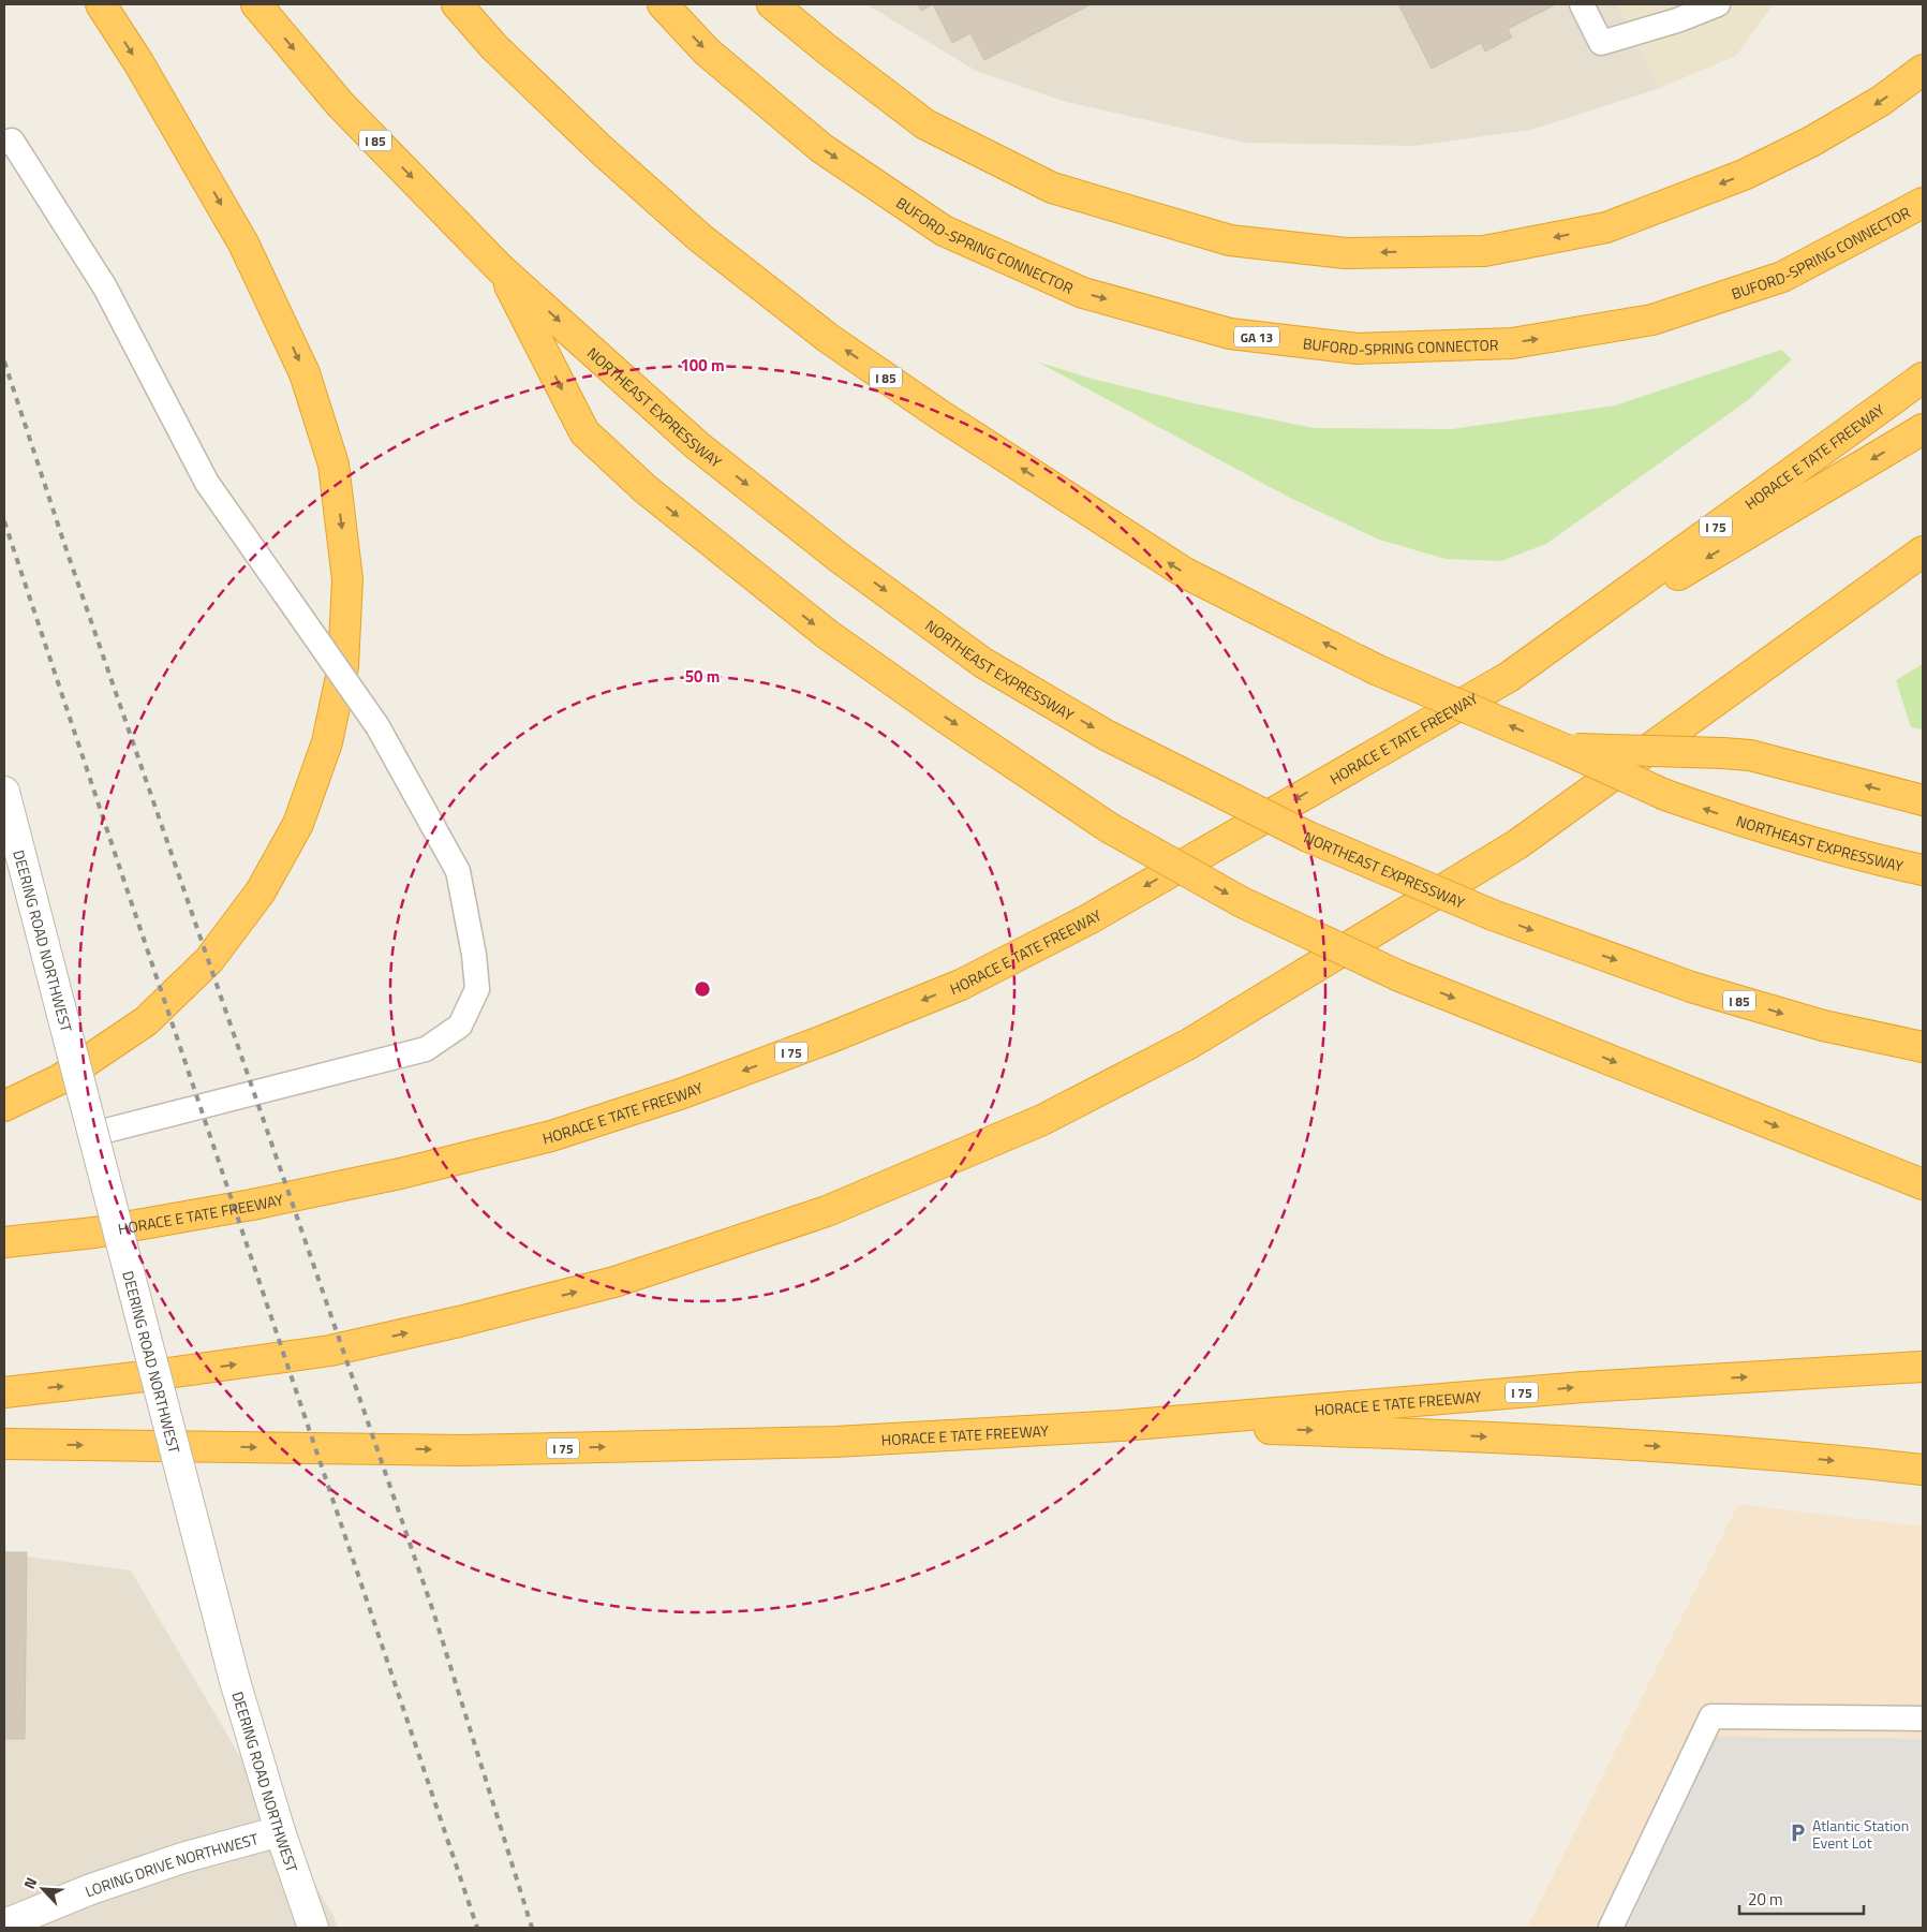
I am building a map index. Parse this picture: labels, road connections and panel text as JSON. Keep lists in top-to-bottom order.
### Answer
{
  "streets": {
    "highway": [
      "I 85",
      "BUFORD-SPRING CONNECTOR",
      "GA 13",
      "NORTHEAST EXPRESSWAY",
      "HORACE E TATE FREEWAY",
      "I 75"
    ],
    "street": ["DEERING ROAD NORTHWEST", "LORING DRIVE NORTHWEST"]
  },
  "crossings": [
    ["DEERING ROAD NORTHWEST", "LORING DRIVE NORTHWEST"]
  ],
  "places": {
    "parking": ["Atlantic Station Event Lot"]
  },
  "scale_bar": "20 m",
  "north": "top left",
  "rings": ["100 m", "50 m"]
}
